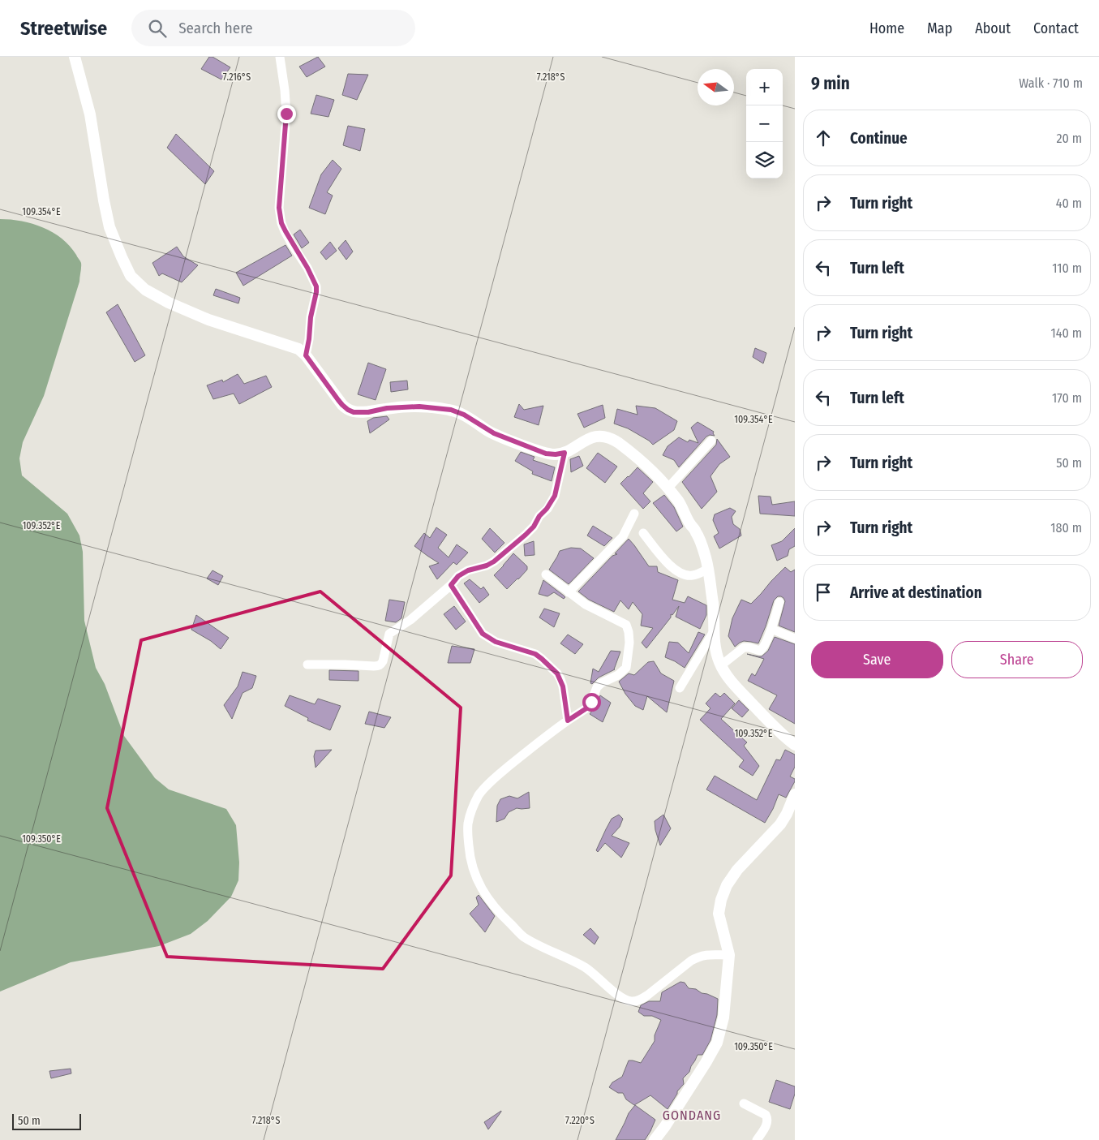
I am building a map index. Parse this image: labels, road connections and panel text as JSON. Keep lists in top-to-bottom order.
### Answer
{
  "districts": ["GONDANG"],
  "scale_bar": "50 m",
  "north": "left",
  "page": {
    "header": "Streetwise",
    "search": "Search here",
    "nav": [
      "Home",
      "Map",
      "About",
      "Contact"
    ],
    "heading": ["9 min", "Walk · 710 m"],
    "map_buttons": ["+", "−"],
    "list": [
      ["Continue", "20 m"],
      ["Turn right", "40 m"],
      ["Turn left", "110 m"],
      ["Turn right", "140 m"],
      ["Turn left", "170 m"],
      ["Turn right", "50 m"],
      ["Turn right", "180 m"],
      "Arrive at destination"
    ],
    "buttons": ["Save", "Share"],
    "scale": "50 m"
  },
  "coordinates": [
    "7.216°S",
    "7.218°S",
    "109.354°E",
    "109.352°E",
    "109.350°E",
    "7.220°S"
  ]
}
